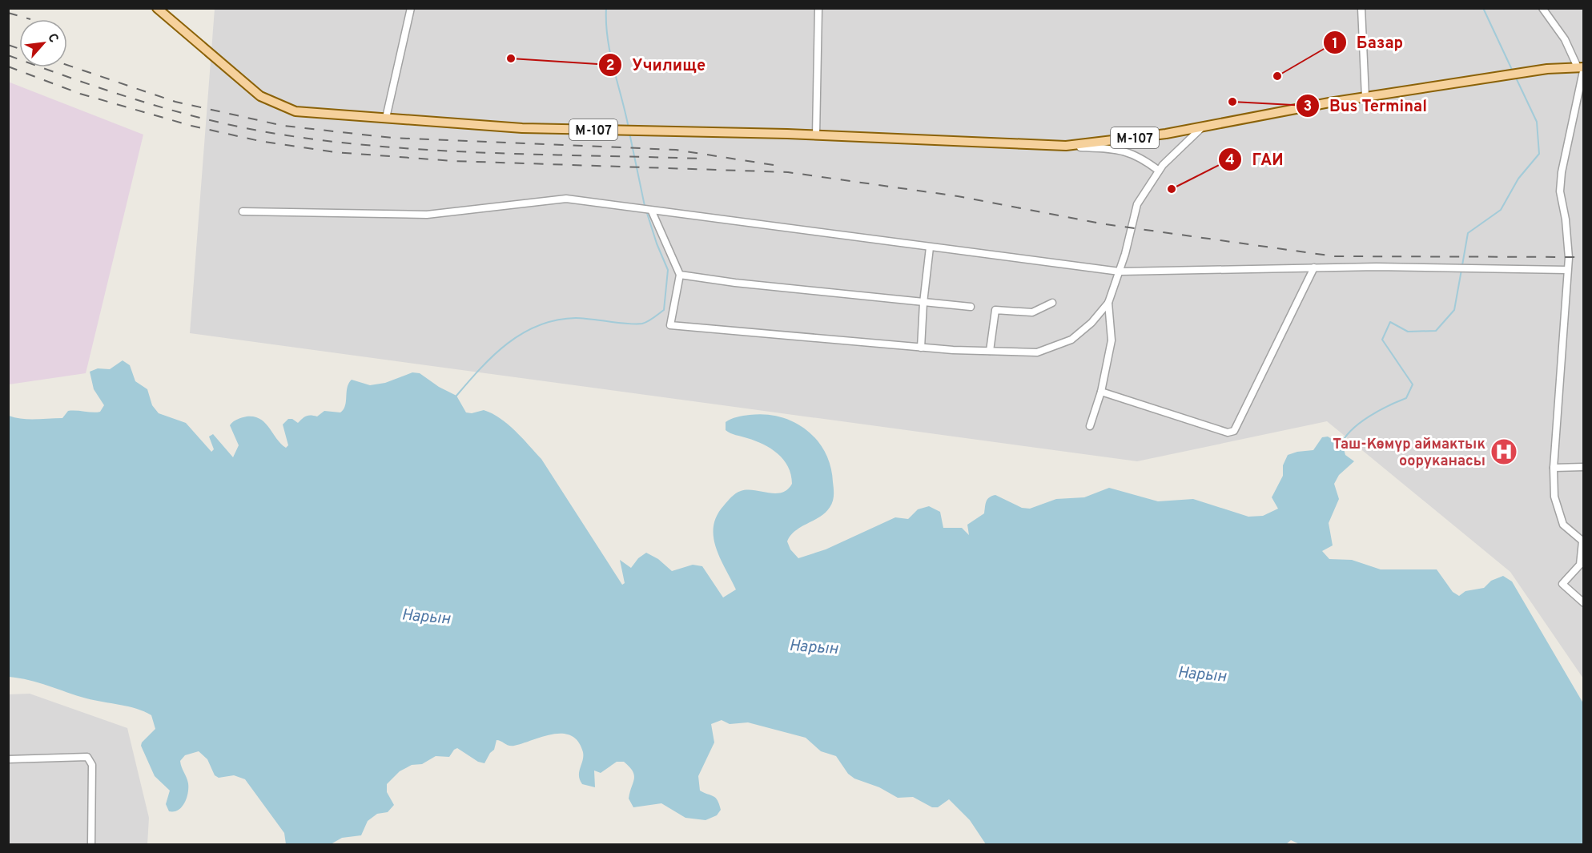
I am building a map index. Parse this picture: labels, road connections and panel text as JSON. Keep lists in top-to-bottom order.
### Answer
{
  "streets": {
    "main road": ["М-107"]
  },
  "water": ["Нарын"],
  "places": {
    "other": [
      "Училище",
      "Базар",
      "Bus Terminal",
      "ГАИ"
    ],
    "hospital": ["Таш-Көмүр аймактык ооруканасы"]
  },
  "north": "top right"
}
